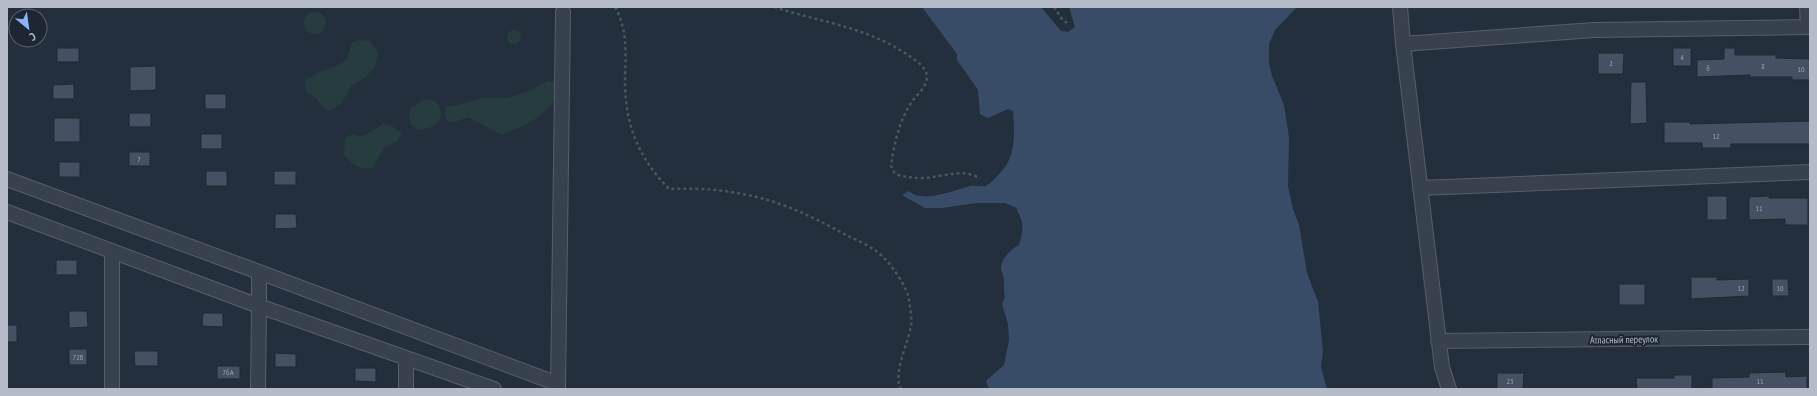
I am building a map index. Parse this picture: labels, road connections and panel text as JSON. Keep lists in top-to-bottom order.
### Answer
{
  "streets": {
    "street": ["Атласный переулок"]
  },
  "house_numbers": [
    "4",
    "2",
    "8",
    "6",
    "10",
    "12",
    "7",
    "11",
    "12",
    "10",
    "72Б",
    "76А",
    "23",
    "11"
  ],
  "north": "bottom right"
}
